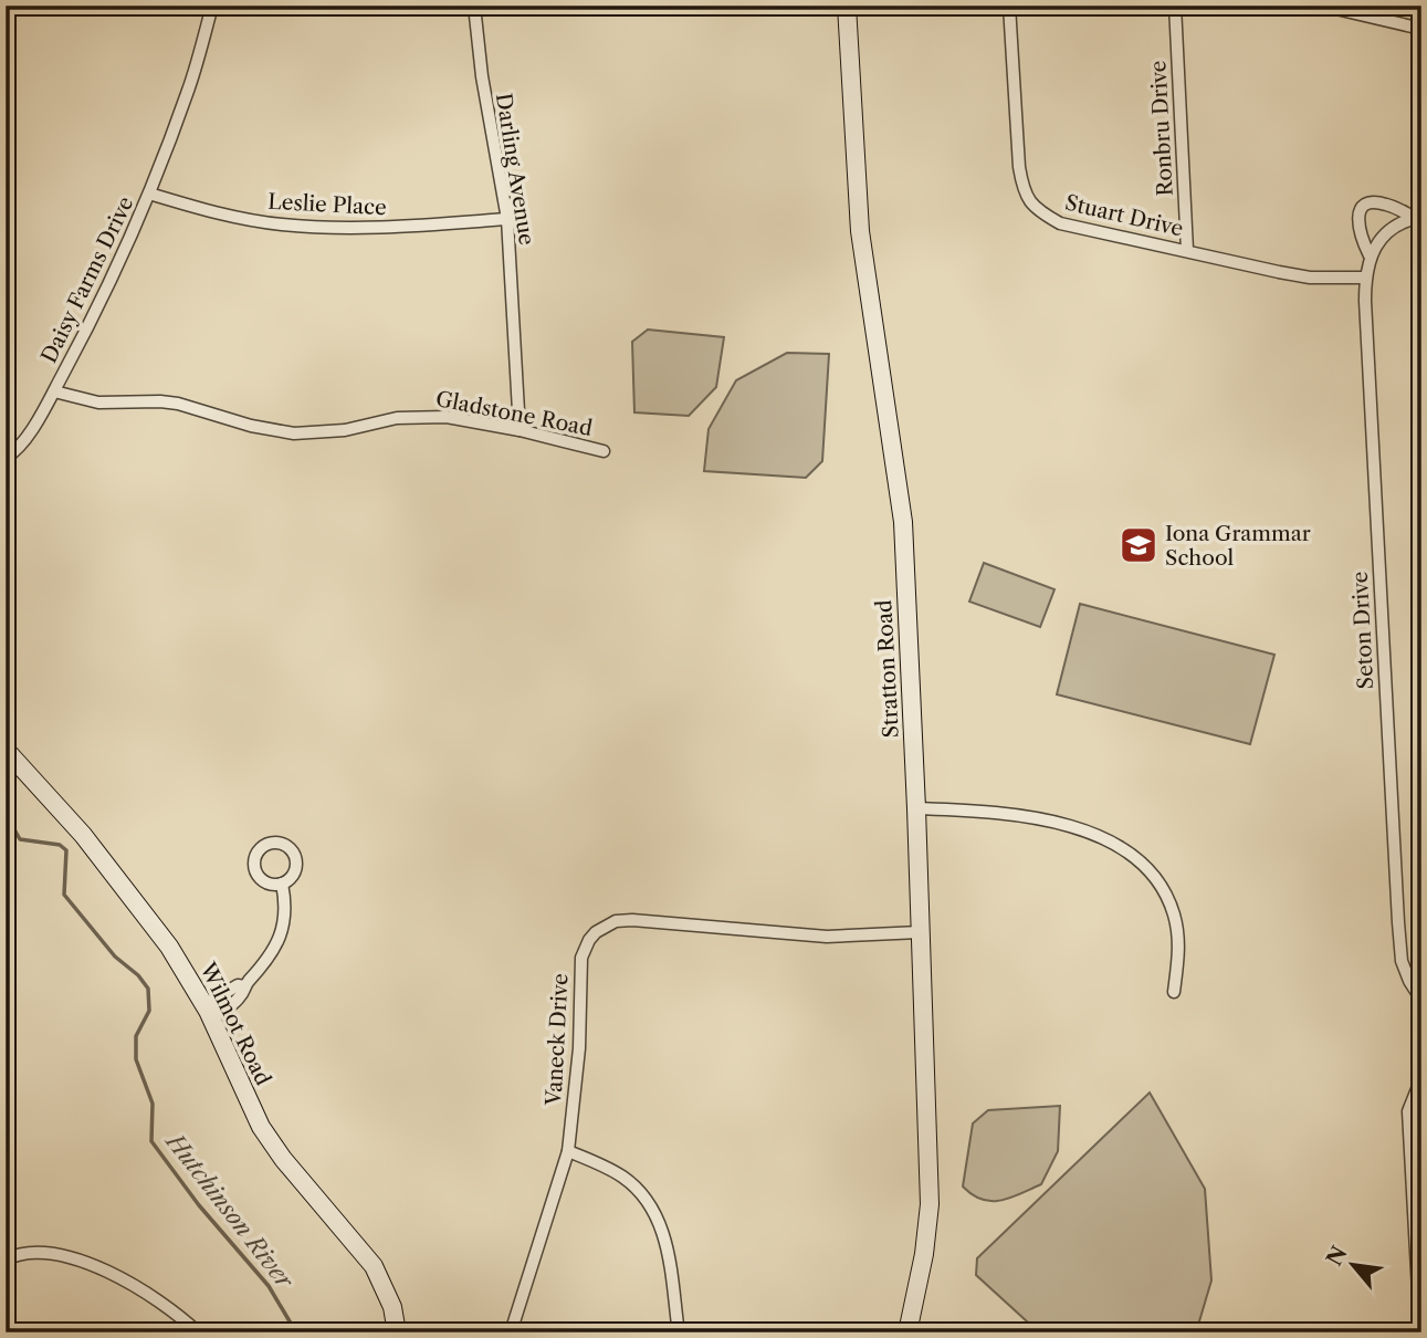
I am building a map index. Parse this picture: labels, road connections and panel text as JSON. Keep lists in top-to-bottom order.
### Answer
{
  "streets": {
    "street": [
      "Ronbru Drive",
      "Darling Avenue",
      "Leslie Place",
      "Stuart Drive",
      "Daisy Farms Drive",
      "Gladstone Road",
      "Seton Drive",
      "Stratton Road",
      "Wilmot Road",
      "Vaneck Drive"
    ]
  },
  "crossings": [
    ["Ronbru Drive", "Stuart Drive"],
    ["Darling Avenue", "Leslie Place"],
    ["Darling Avenue", "Gladstone Road"],
    ["Leslie Place", "Daisy Farms Drive"],
    ["Stuart Drive", "Seton Drive"],
    ["Daisy Farms Drive", "Gladstone Road"],
    ["Stratton Road", "Vaneck Drive"]
  ],
  "water": ["Hutchinson River"],
  "places": {
    "school or university": ["Iona Grammar School"]
  },
  "north": "top left"
}
